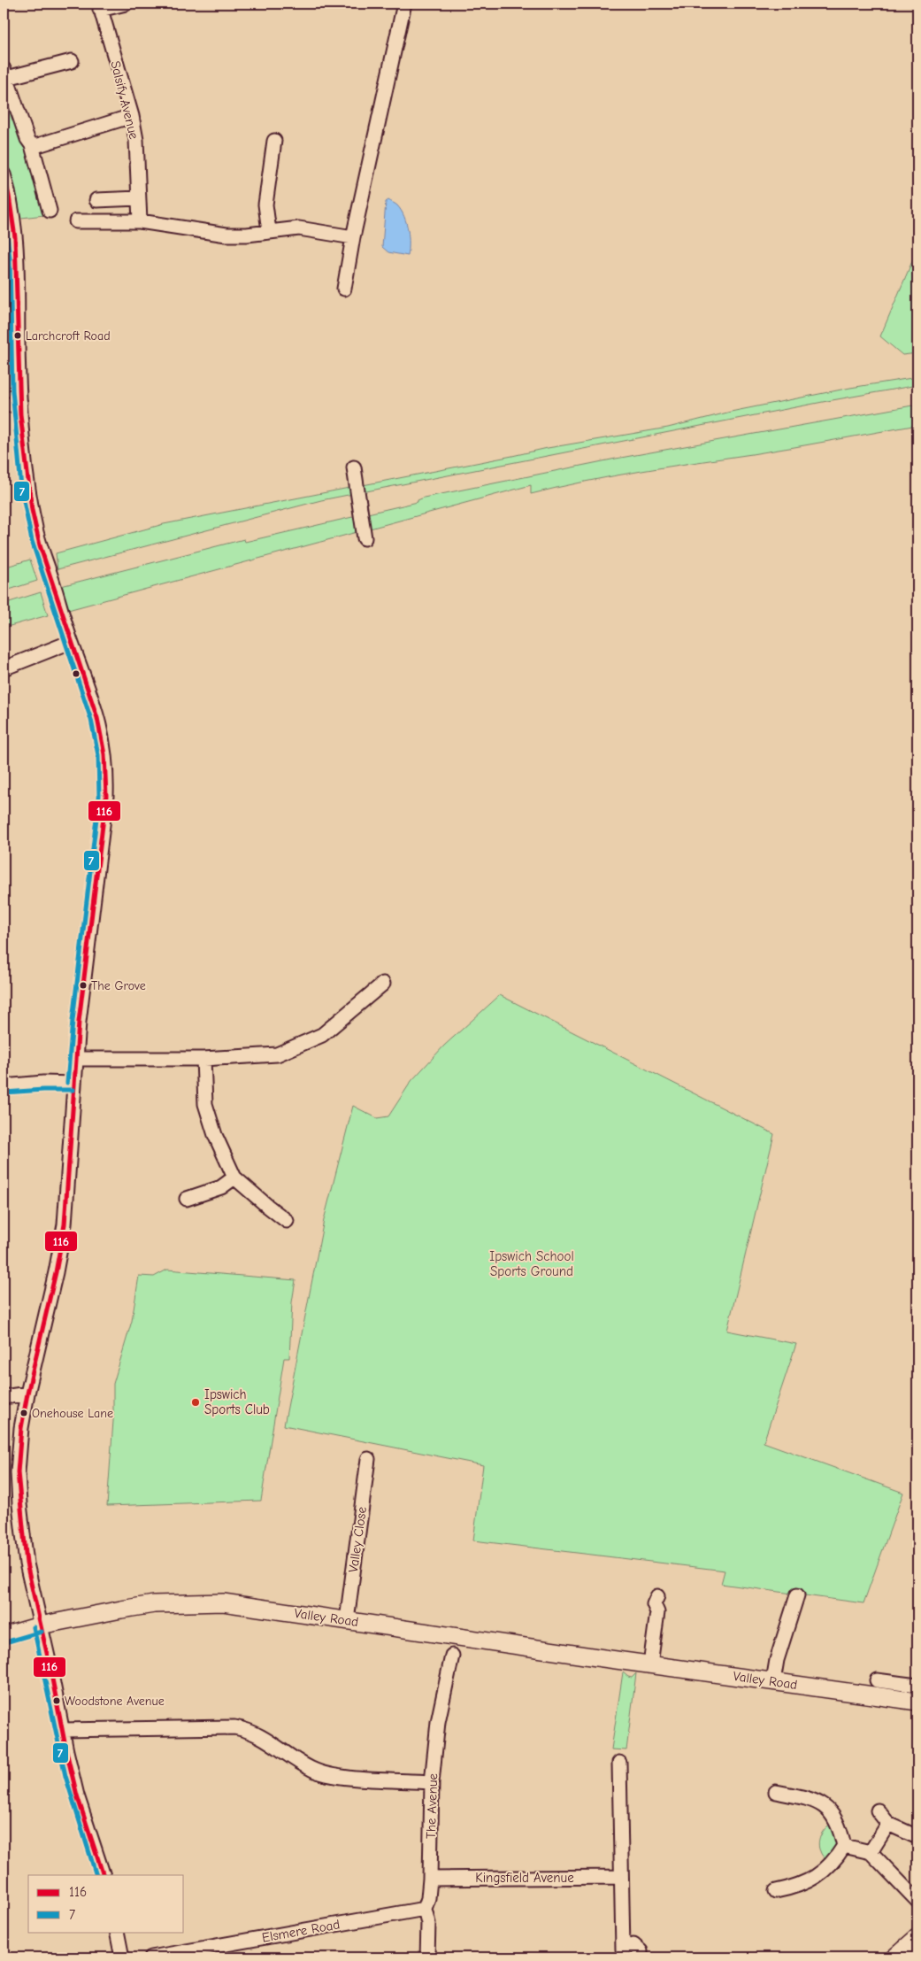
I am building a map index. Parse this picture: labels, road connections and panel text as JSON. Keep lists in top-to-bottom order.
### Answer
{
  "streets": {
    "main road": ["Valley Road"],
    "street": [
      "Salsify Avenue",
      "Valley Close",
      "The Avenue",
      "Kingsfield Avenue",
      "Elsmere Road"
    ]
  },
  "crossings": [
    ["Valley Close", "Valley Road"],
    ["The Avenue", "Kingsfield Avenue"],
    ["The Avenue", "Elsmere Road"]
  ],
  "parks": ["Ipswich School Sports Ground"],
  "places": [
    "Larchcroft Road",
    "The Grove",
    "Ipswich Sports Club",
    "Onehouse Lane",
    "Woodstone Avenue"
  ],
  "lines": ["transit line 116", "transit line 7"],
  "legend": ["116", "7"]
}
